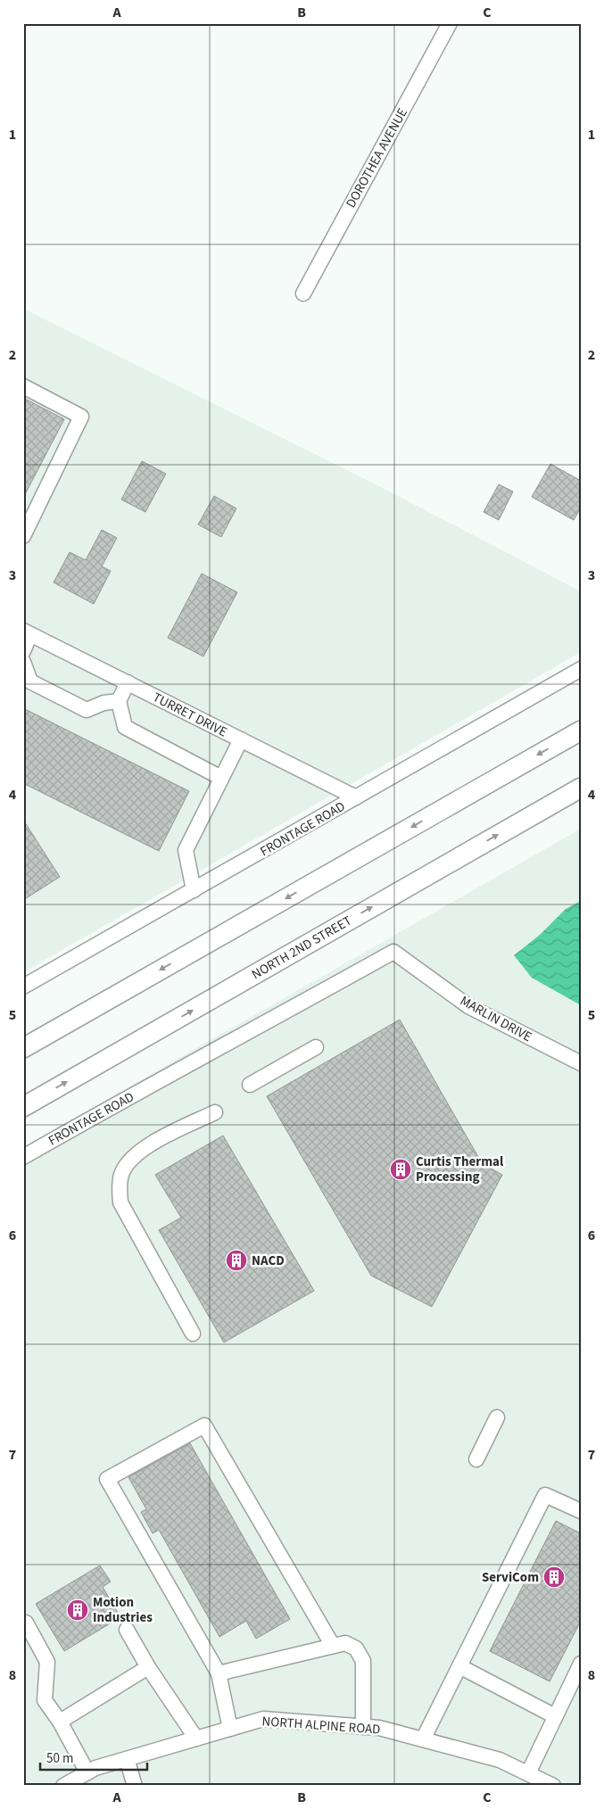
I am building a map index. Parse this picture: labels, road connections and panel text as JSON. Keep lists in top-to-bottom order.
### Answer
{
  "streets": {
    "main road": ["NORTH 2ND STREET"],
    "street": [
      "DOROTHEA AVENUE",
      "TURRET DRIVE",
      "FRONTAGE ROAD",
      "MARLIN DRIVE",
      "NORTH ALPINE ROAD"
    ]
  },
  "crossings": [
    ["TURRET DRIVE", "FRONTAGE ROAD"],
    ["FRONTAGE ROAD", "MARLIN DRIVE"]
  ],
  "places": {
    "building": [
      "Curtis Thermal Processing",
      "NACD",
      "ServiCom",
      "Motion Industries"
    ]
  },
  "scale_bar": "50 m",
  "grid": {
    "columns": ["A", "B", "C"],
    "rows": [
      "1",
      "2",
      "3",
      "4",
      "5",
      "6",
      "7",
      "8"
    ]
  }
}
